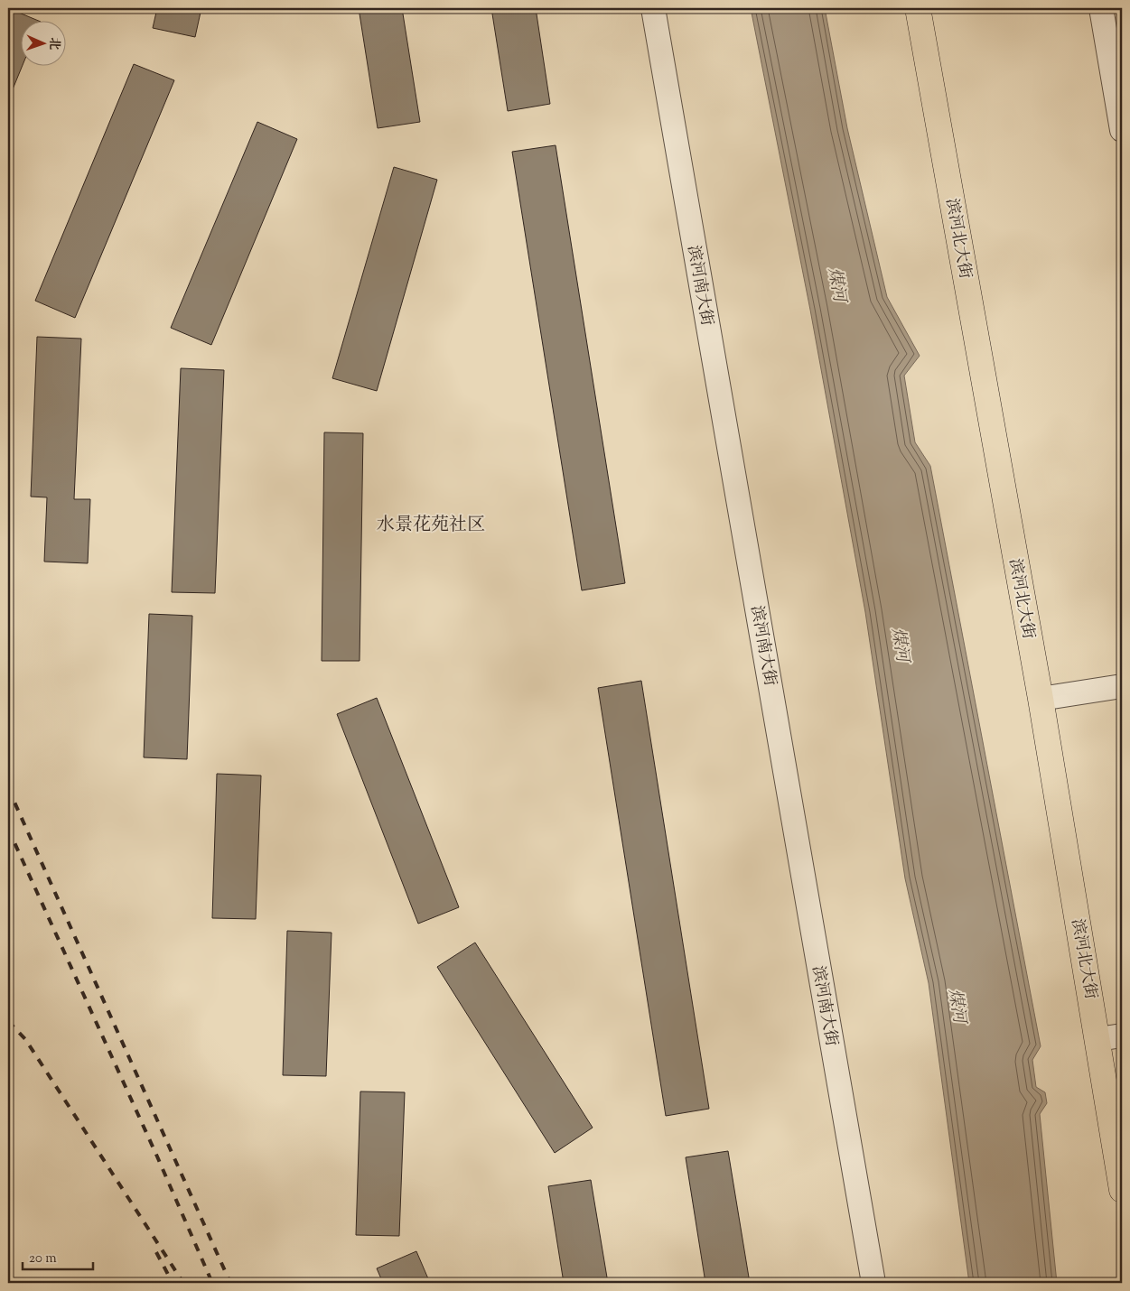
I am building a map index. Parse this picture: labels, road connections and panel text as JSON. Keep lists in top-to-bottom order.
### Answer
{
  "streets": {
    "main road": ["滨河北大街"],
    "street": ["滨河南大街"]
  },
  "districts": ["水景花苑社区"],
  "water": ["煤河"],
  "scale_bar": "20 m",
  "north": "right"
}
